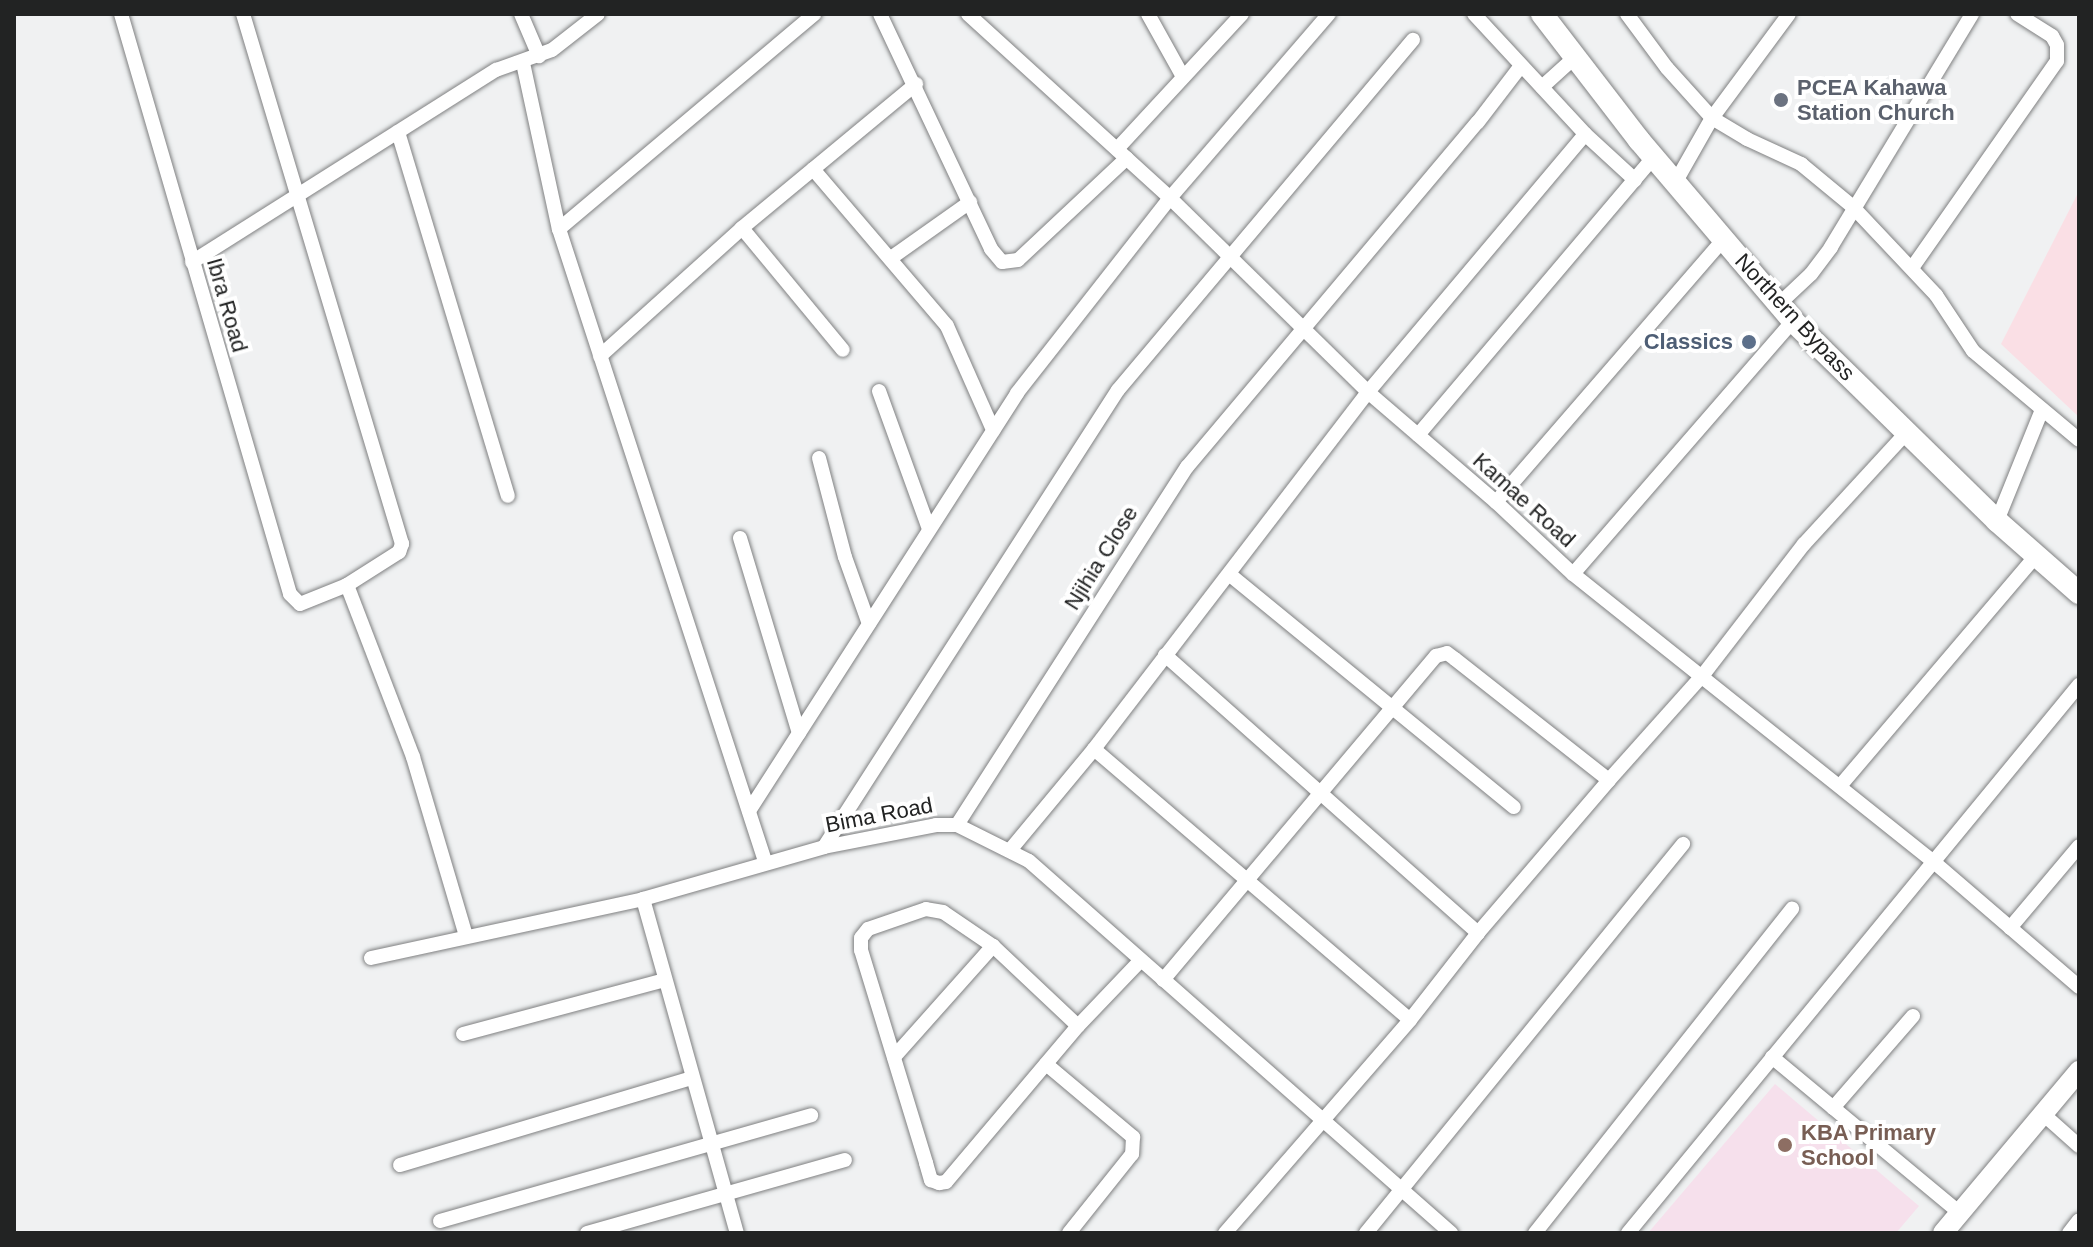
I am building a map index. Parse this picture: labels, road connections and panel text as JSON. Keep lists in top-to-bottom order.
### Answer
{
  "streets": {
    "main road": ["Northern Bypass"],
    "street": [
      "Ibra Road",
      "Kamae Road",
      "Njihia Close",
      "Bima Road"
    ]
  },
  "crossings": [
    ["Kamae Road", "Njihia Close"],
    ["Njihia Close", "Bima Road"]
  ],
  "places": ["PCEA Kahawa Station Church", "Classics", "KBA Primary School"]
}
